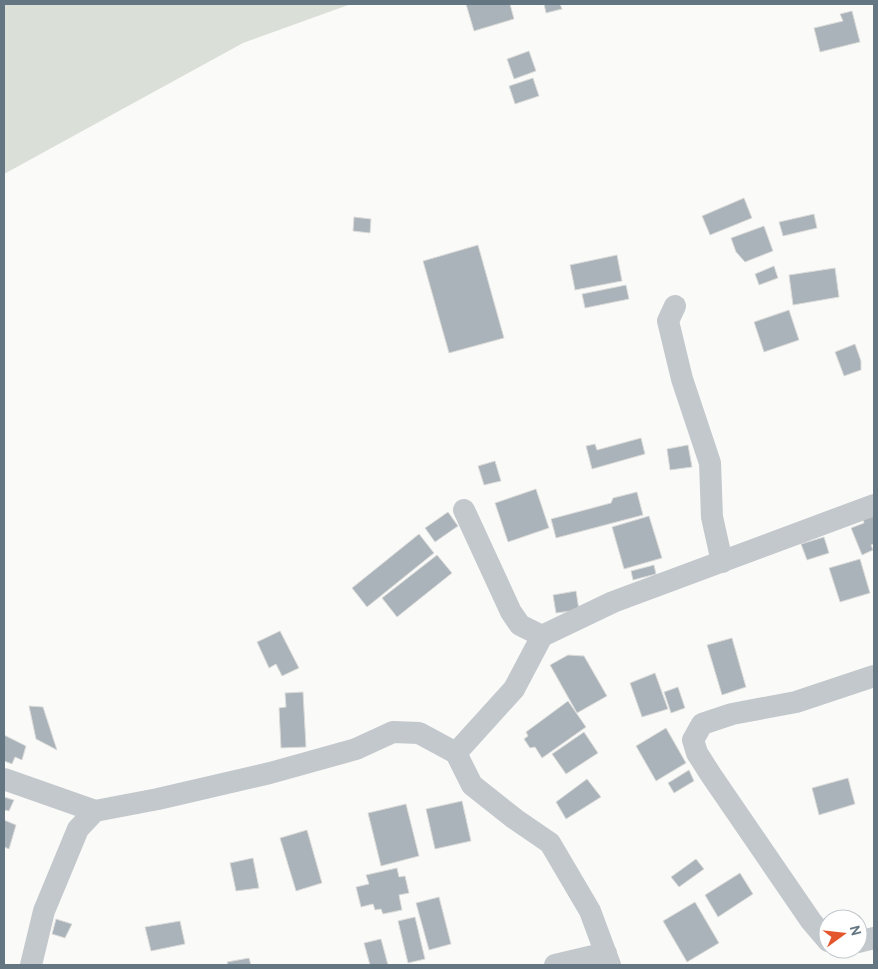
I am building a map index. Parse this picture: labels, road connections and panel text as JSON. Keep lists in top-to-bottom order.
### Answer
{
  "north": "right"
}
